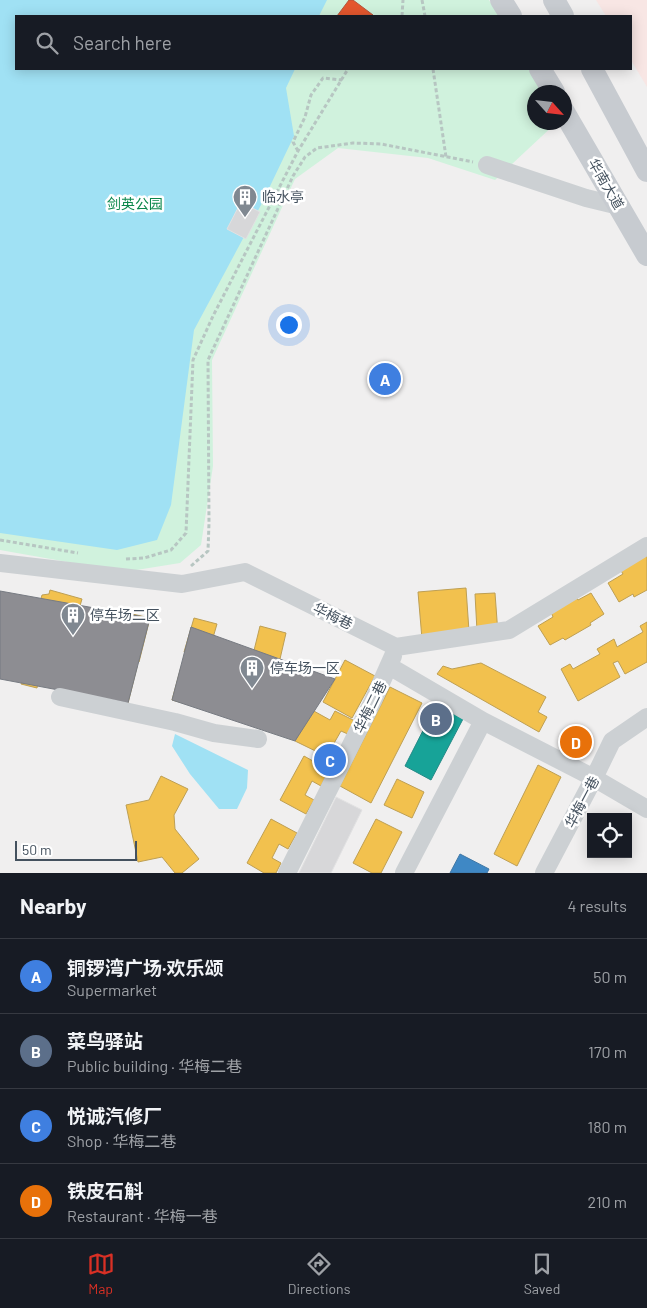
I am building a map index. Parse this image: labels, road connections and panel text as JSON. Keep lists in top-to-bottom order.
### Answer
{
  "streets": {
    "main road": ["华南大道"],
    "street": ["华梅巷", "华梅二巷", "华梅一巷"]
  },
  "crossings": [
    ["华梅巷", "华梅二巷"]
  ],
  "parks": ["剑英公园"],
  "places": {
    "building": ["临水亭", "停车场二区", "停车场一区"]
  },
  "scale_bar": "50 m",
  "north": "bottom right",
  "page": {
    "search": "Search here",
    "pins": [
      "A",
      "B",
      "D",
      "C"
    ],
    "scale": "50 m",
    "heading": ["Nearby", "4 results"],
    "list": [
      {
        "mark": "A",
        "name": "铜锣湾广场·欢乐颂",
        "note": "Supermarket",
        "value": "50 m"
      },
      {
        "mark": "B",
        "name": "菜鸟驿站",
        "note": "Public building · 华梅二巷",
        "value": "170 m"
      },
      {
        "mark": "C",
        "name": "悦诚汽修厂",
        "note": "Shop · 华梅二巷",
        "value": "180 m"
      },
      {
        "mark": "D",
        "name": "铁皮石斛",
        "note": "Restaurant · 华梅一巷",
        "value": "210 m"
      }
    ],
    "nav": ["Map", "Directions", "Saved"]
  }
}
